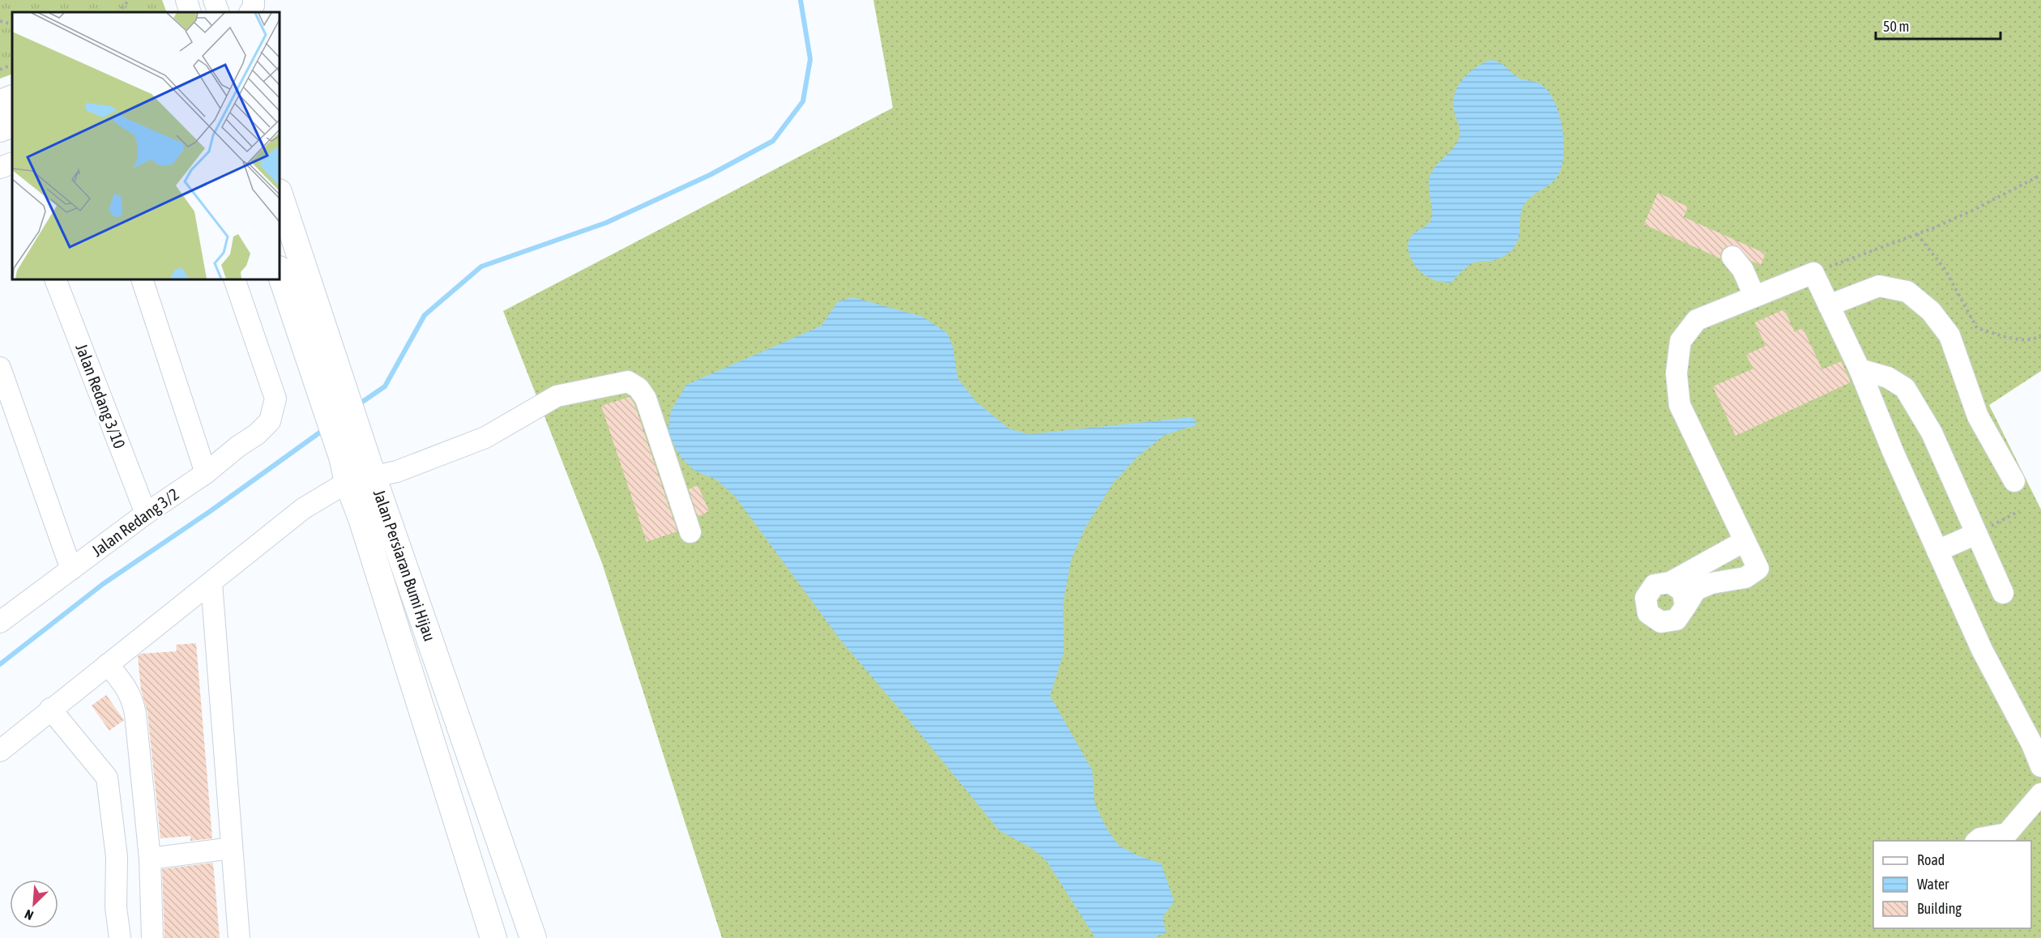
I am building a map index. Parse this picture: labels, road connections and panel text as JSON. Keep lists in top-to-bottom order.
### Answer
{
  "streets": {
    "main road": ["Jalan Persiaran Bumi Hijau"],
    "street": ["Jalan Redang 3/10", "Jalan Redang 3/2"]
  },
  "crossings": [
    ["Jalan Redang 3/10", "Jalan Redang 3/2"]
  ],
  "legend": ["Road", "Water", "Building"],
  "scale_bar": "50 m",
  "north": "bottom left"
}
